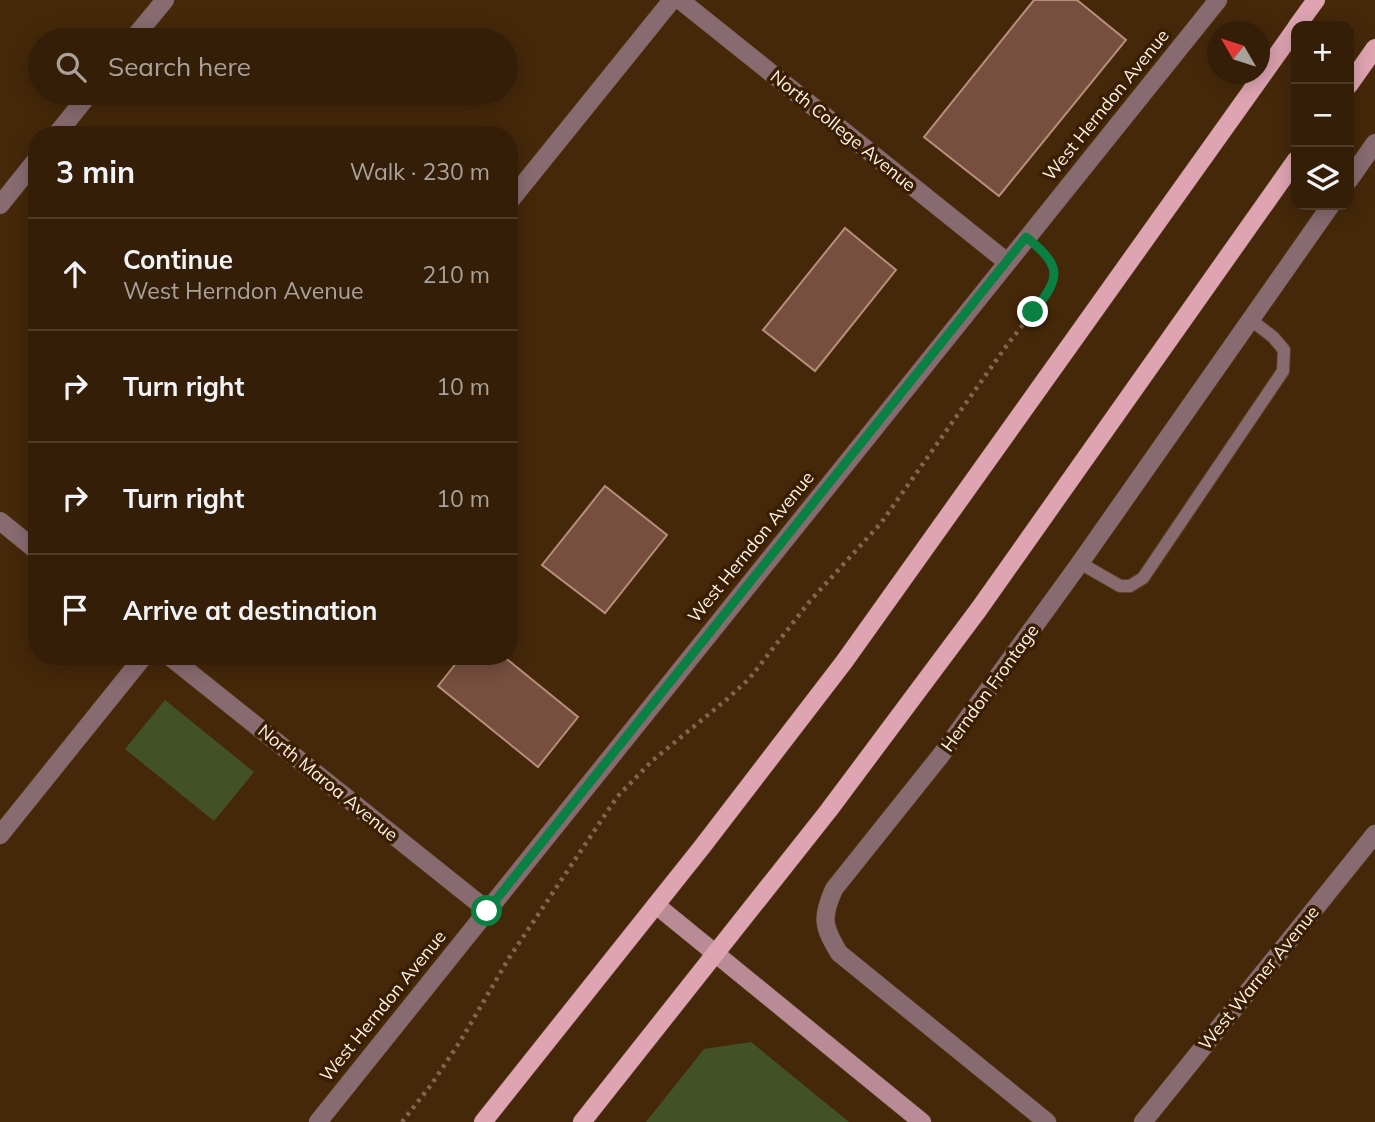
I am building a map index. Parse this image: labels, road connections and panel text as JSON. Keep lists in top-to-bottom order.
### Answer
{
  "streets": {
    "street": [
      "West Herndon Avenue",
      "North College Avenue",
      "Herndon Frontage",
      "North Maroa Avenue",
      "West Warner Avenue"
    ]
  },
  "crossings": [
    ["West Herndon Avenue", "North College Avenue"],
    ["West Herndon Avenue", "North Maroa Avenue"]
  ],
  "north": "top left",
  "page": {
    "map_buttons": ["+", "−"],
    "search": "Search here",
    "heading": ["3 min", "Walk · 230 m"],
    "list": [
      ["Continue", "West Herndon Avenue", "210 m"],
      ["Turn right", "10 m"],
      ["Turn right", "10 m"],
      "Arrive at destination"
    ]
  }
}
